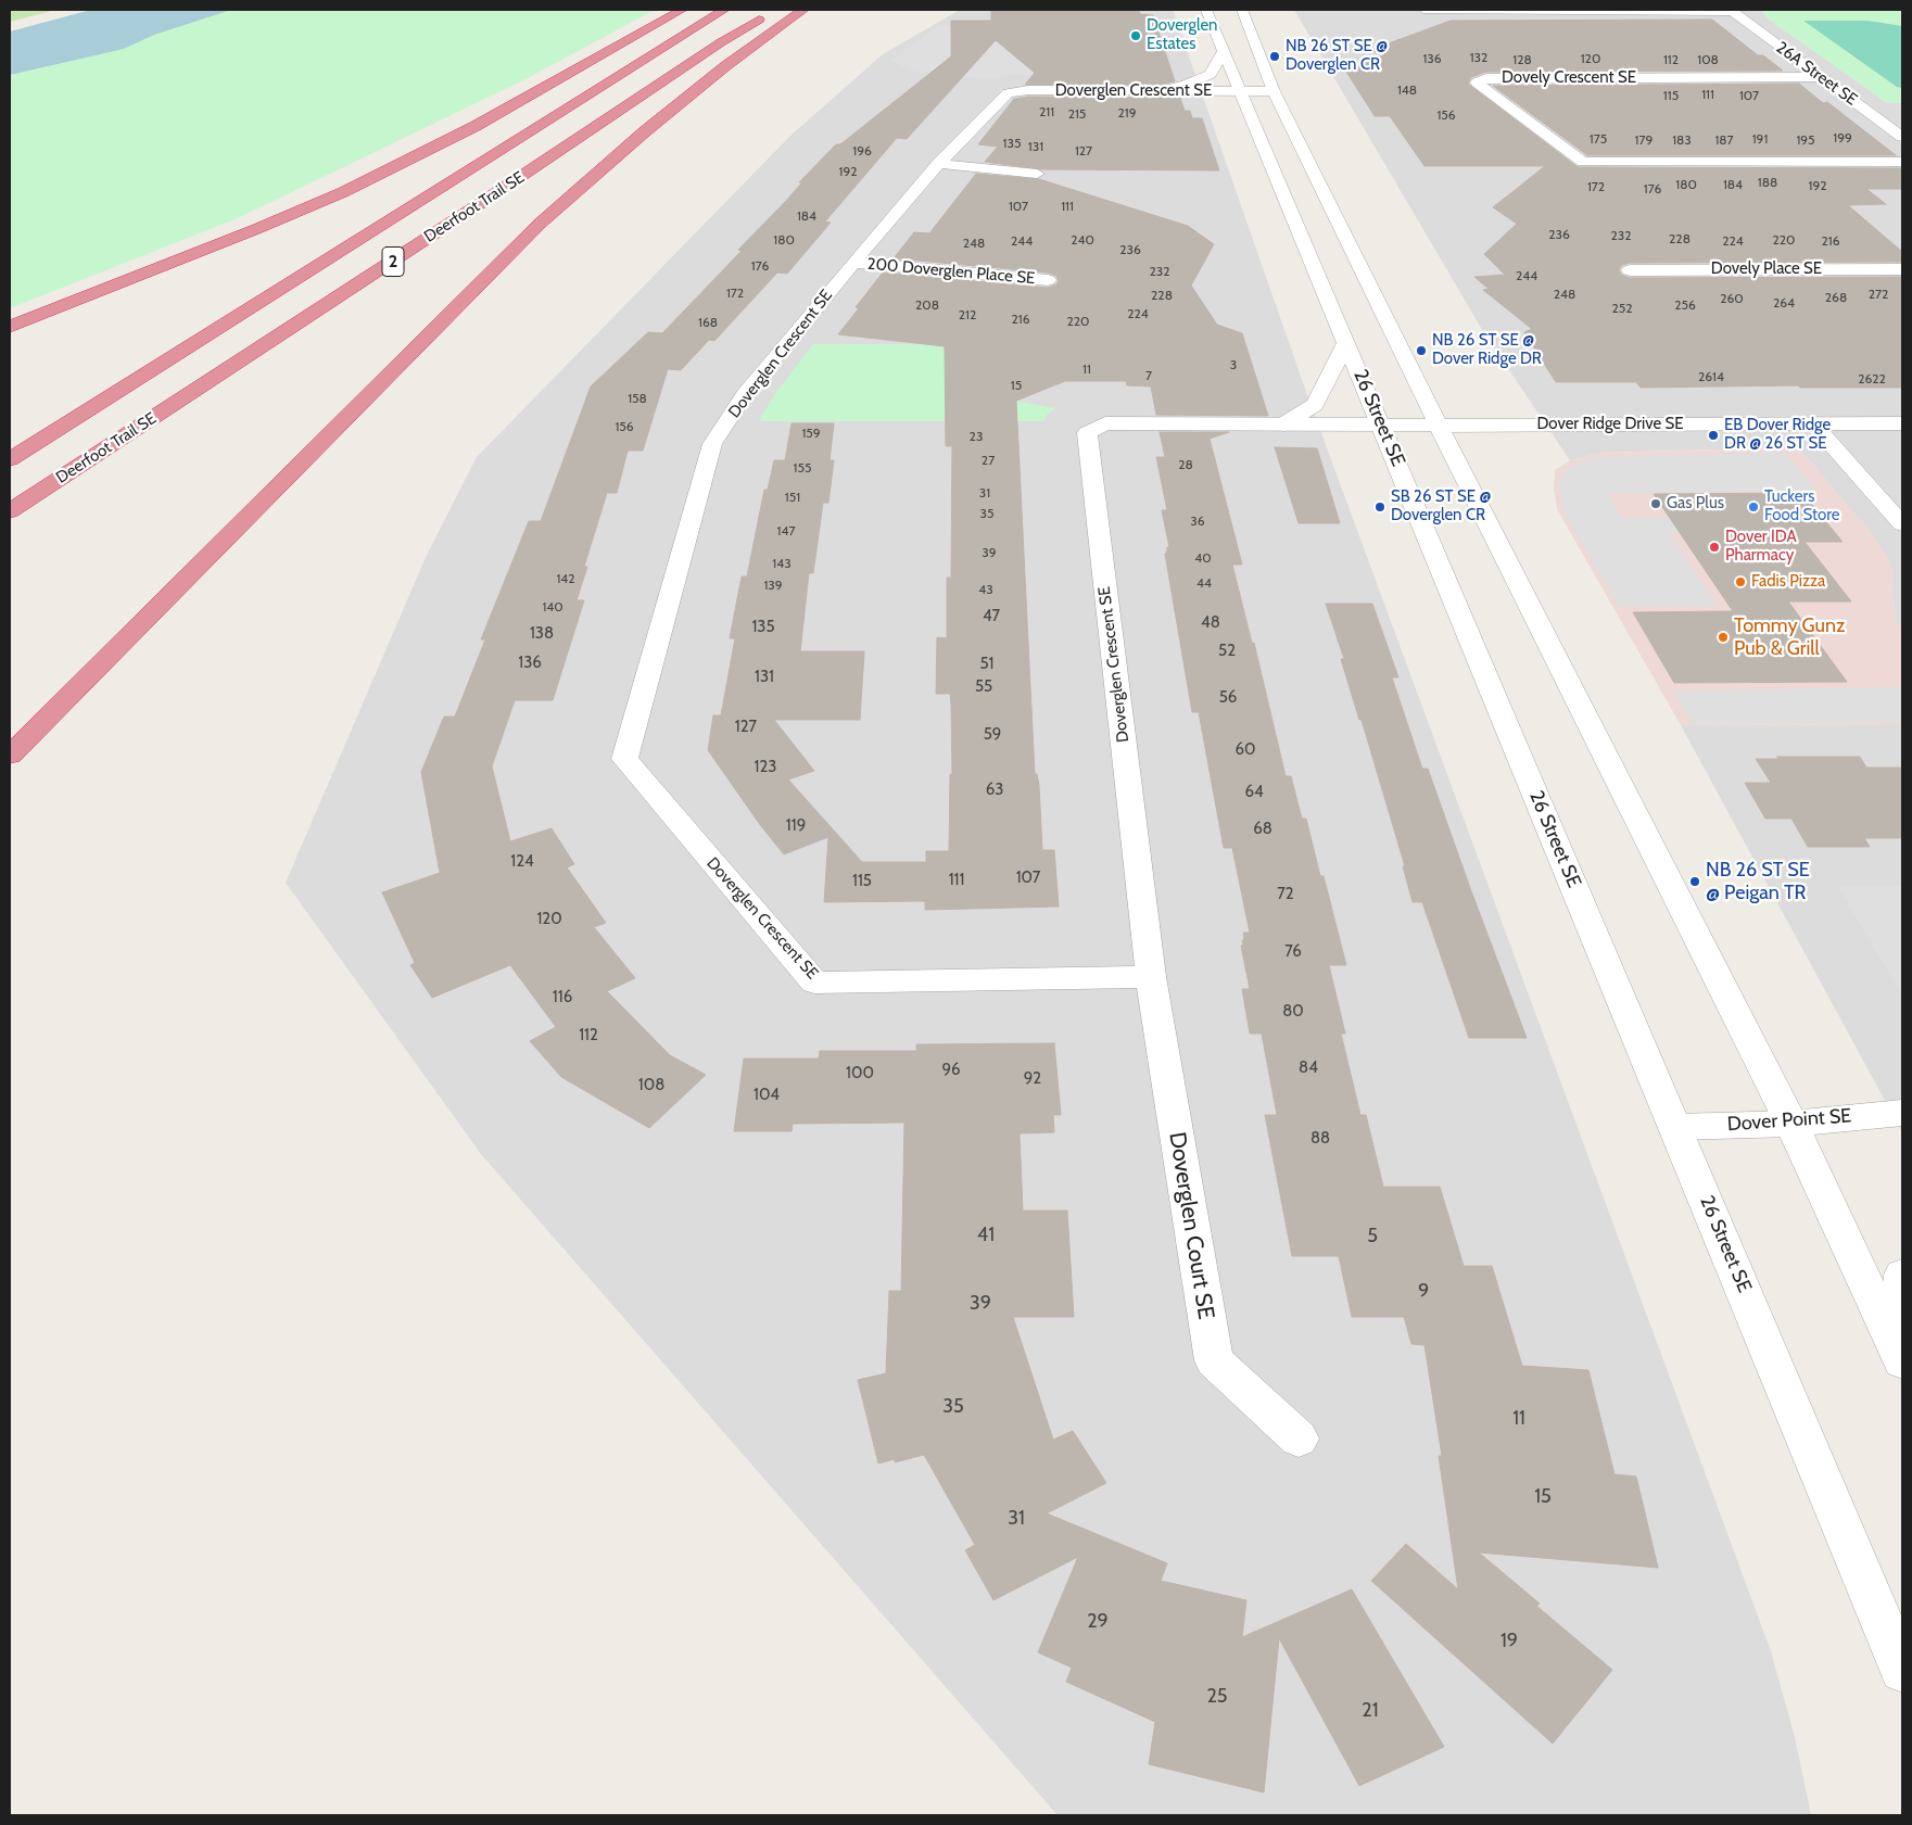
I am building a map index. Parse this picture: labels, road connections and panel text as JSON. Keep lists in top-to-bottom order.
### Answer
{
  "streets": {
    "highway": ["Deerfoot Trail SE", "2"],
    "street": [
      "26A Street SE",
      "Dovely Crescent SE",
      "Doverglen Crescent SE",
      "Dovely Place SE",
      "200 Doverglen Place SE",
      "26 Street SE",
      "Dover Ridge Drive SE",
      "Dover Point SE",
      "Doverglen Court SE"
    ]
  },
  "crossings": [
    ["26A Street SE", "Dovely Crescent SE"],
    ["Doverglen Crescent SE", "200 Doverglen Place SE"],
    ["Doverglen Crescent SE", "26 Street SE"],
    ["Doverglen Crescent SE", "Dover Ridge Drive SE"],
    ["Doverglen Crescent SE", "Doverglen Court SE"],
    ["26 Street SE", "Dover Ridge Drive SE"],
    ["26 Street SE", "Dover Point SE"]
  ],
  "places": [
    "Doverglen Estates",
    "NB 26 ST SE @ Doverglen CR",
    "NB 26 ST SE @ Dover Ridge DR",
    "EB Dover Ridge DR @ 26 ST SE",
    "Gas Plus",
    "SB 26 ST SE @ Doverglen CR",
    "Tuckers Food Store",
    "Dover IDA Pharmacy",
    "Fadis Pizza",
    "Tommy Gunz Pub & Grill",
    "NB 26 ST SE @ Peigan TR"
  ],
  "house_numbers": [
    "132",
    "136",
    "120",
    "128",
    "112",
    "108",
    "148",
    "111",
    "115",
    "107",
    "211",
    "219",
    "215",
    "156",
    "199",
    "175",
    "191",
    "179",
    "183",
    "187",
    "195",
    "135",
    "131",
    "196",
    "127",
    "192",
    "188",
    "180",
    "184",
    "192",
    "172",
    "176",
    "107",
    "111",
    "184",
    "236",
    "232",
    "228",
    "180",
    "240",
    "220",
    "244",
    "224",
    "216",
    "248",
    "236",
    "176",
    "232",
    "244",
    "172",
    "248",
    "272",
    "228",
    "268",
    "260",
    "264",
    "208",
    "256",
    "252",
    "224",
    "212",
    "216",
    "220",
    "168",
    "3",
    "11",
    "7",
    "2614",
    "2622",
    "15",
    "158",
    "156",
    "159",
    "23",
    "27",
    "28",
    "155",
    "31",
    "151",
    "35",
    "36",
    "147",
    "39",
    "40",
    "143",
    "142",
    "44",
    "139",
    "43",
    "140",
    "47",
    "48",
    "135",
    "138",
    "52",
    "136",
    "51",
    "131",
    "55",
    "56",
    "127",
    "59",
    "60",
    "123",
    "63",
    "64",
    "119",
    "68",
    "124",
    "107",
    "111",
    "115",
    "72",
    "120",
    "76",
    "116",
    "80",
    "112",
    "84",
    "96",
    "100",
    "92",
    "108",
    "104",
    "88",
    "41",
    "5",
    "9",
    "39",
    "35",
    "11",
    "15",
    "31",
    "29",
    "19",
    "25",
    "21"
  ]
}
